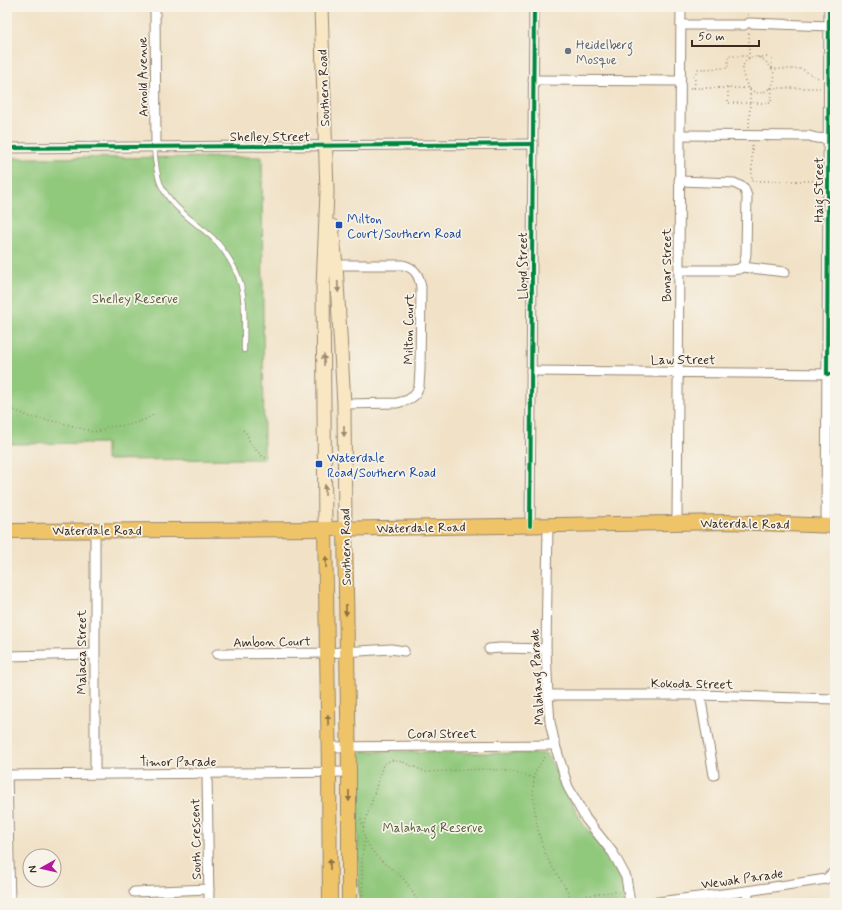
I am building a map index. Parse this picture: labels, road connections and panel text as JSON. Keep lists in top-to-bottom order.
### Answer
{
  "streets": {
    "main road": ["Southern Road", "Waterdale Road"],
    "street": [
      "Arnold Avenue",
      "Shelley Street",
      "Haig Street",
      "Bonar Street",
      "Lloyd Street",
      "Milton Court",
      "Law Street",
      "Ambon Court",
      "Malacca Street",
      "Malahang Parade",
      "Kokoda Street",
      "Coral Street",
      "Timor Parade",
      "South Crescent",
      "Wewak Parade"
    ]
  },
  "crossings": [
    ["Arnold Avenue", "Shelley Street"],
    ["Southern Road", "Shelley Street"],
    ["Southern Road", "Milton Court"],
    ["Southern Road", "Waterdale Road"],
    ["Southern Road", "Ambon Court"],
    ["Southern Road", "Coral Street"],
    ["Southern Road", "Timor Parade"],
    ["Shelley Street", "Lloyd Street"],
    ["Haig Street", "Law Street"],
    ["Haig Street", "Waterdale Road"],
    ["Bonar Street", "Law Street"],
    ["Bonar Street", "Waterdale Road"],
    ["Lloyd Street", "Law Street"],
    ["Lloyd Street", "Waterdale Road"],
    ["Waterdale Road", "Malacca Street"],
    ["Waterdale Road", "Malahang Parade"],
    ["Malacca Street", "Timor Parade"],
    ["Malahang Parade", "Kokoda Street"],
    ["Malahang Parade", "Coral Street"],
    ["Timor Parade", "South Crescent"]
  ],
  "parks": ["Shelley Reserve", "Malahang Reserve"],
  "places": {
    "other": ["Heidelberg Mosque"],
    "transit": ["Milton Court/Southern Road", "Waterdale Road/Southern Road"]
  },
  "scale_bar": "50 m",
  "north": "left"
}
